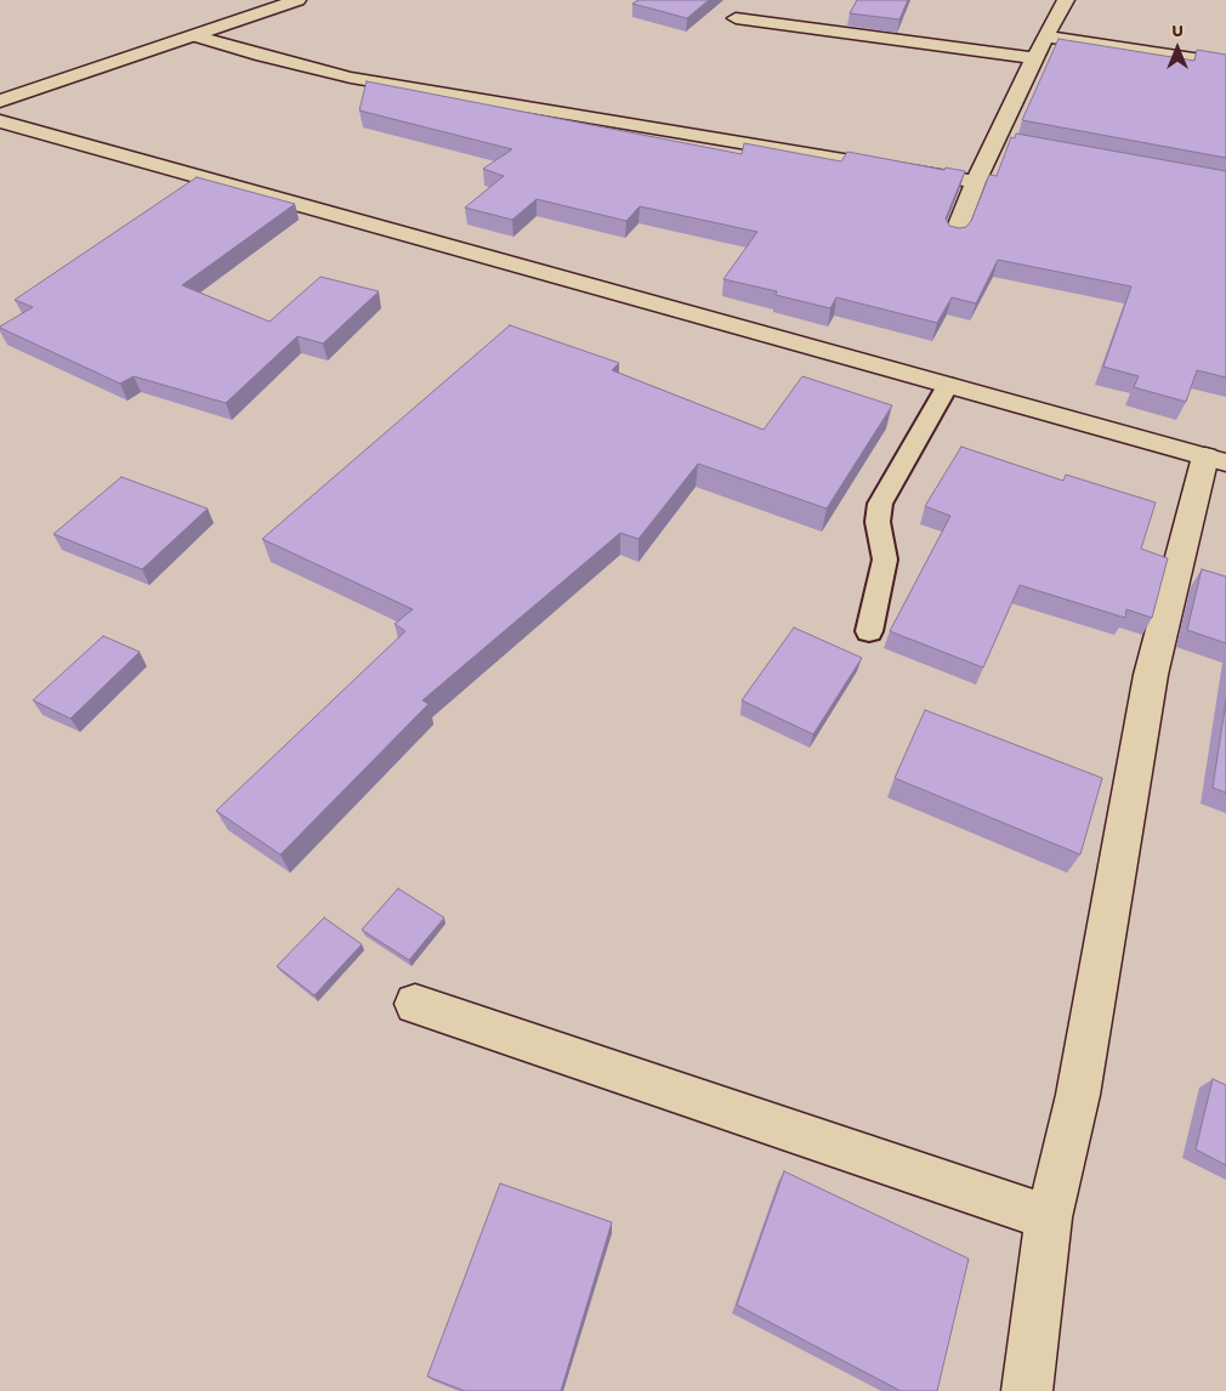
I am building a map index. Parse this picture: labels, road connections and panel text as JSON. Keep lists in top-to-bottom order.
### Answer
{
  "north": "top"
}
